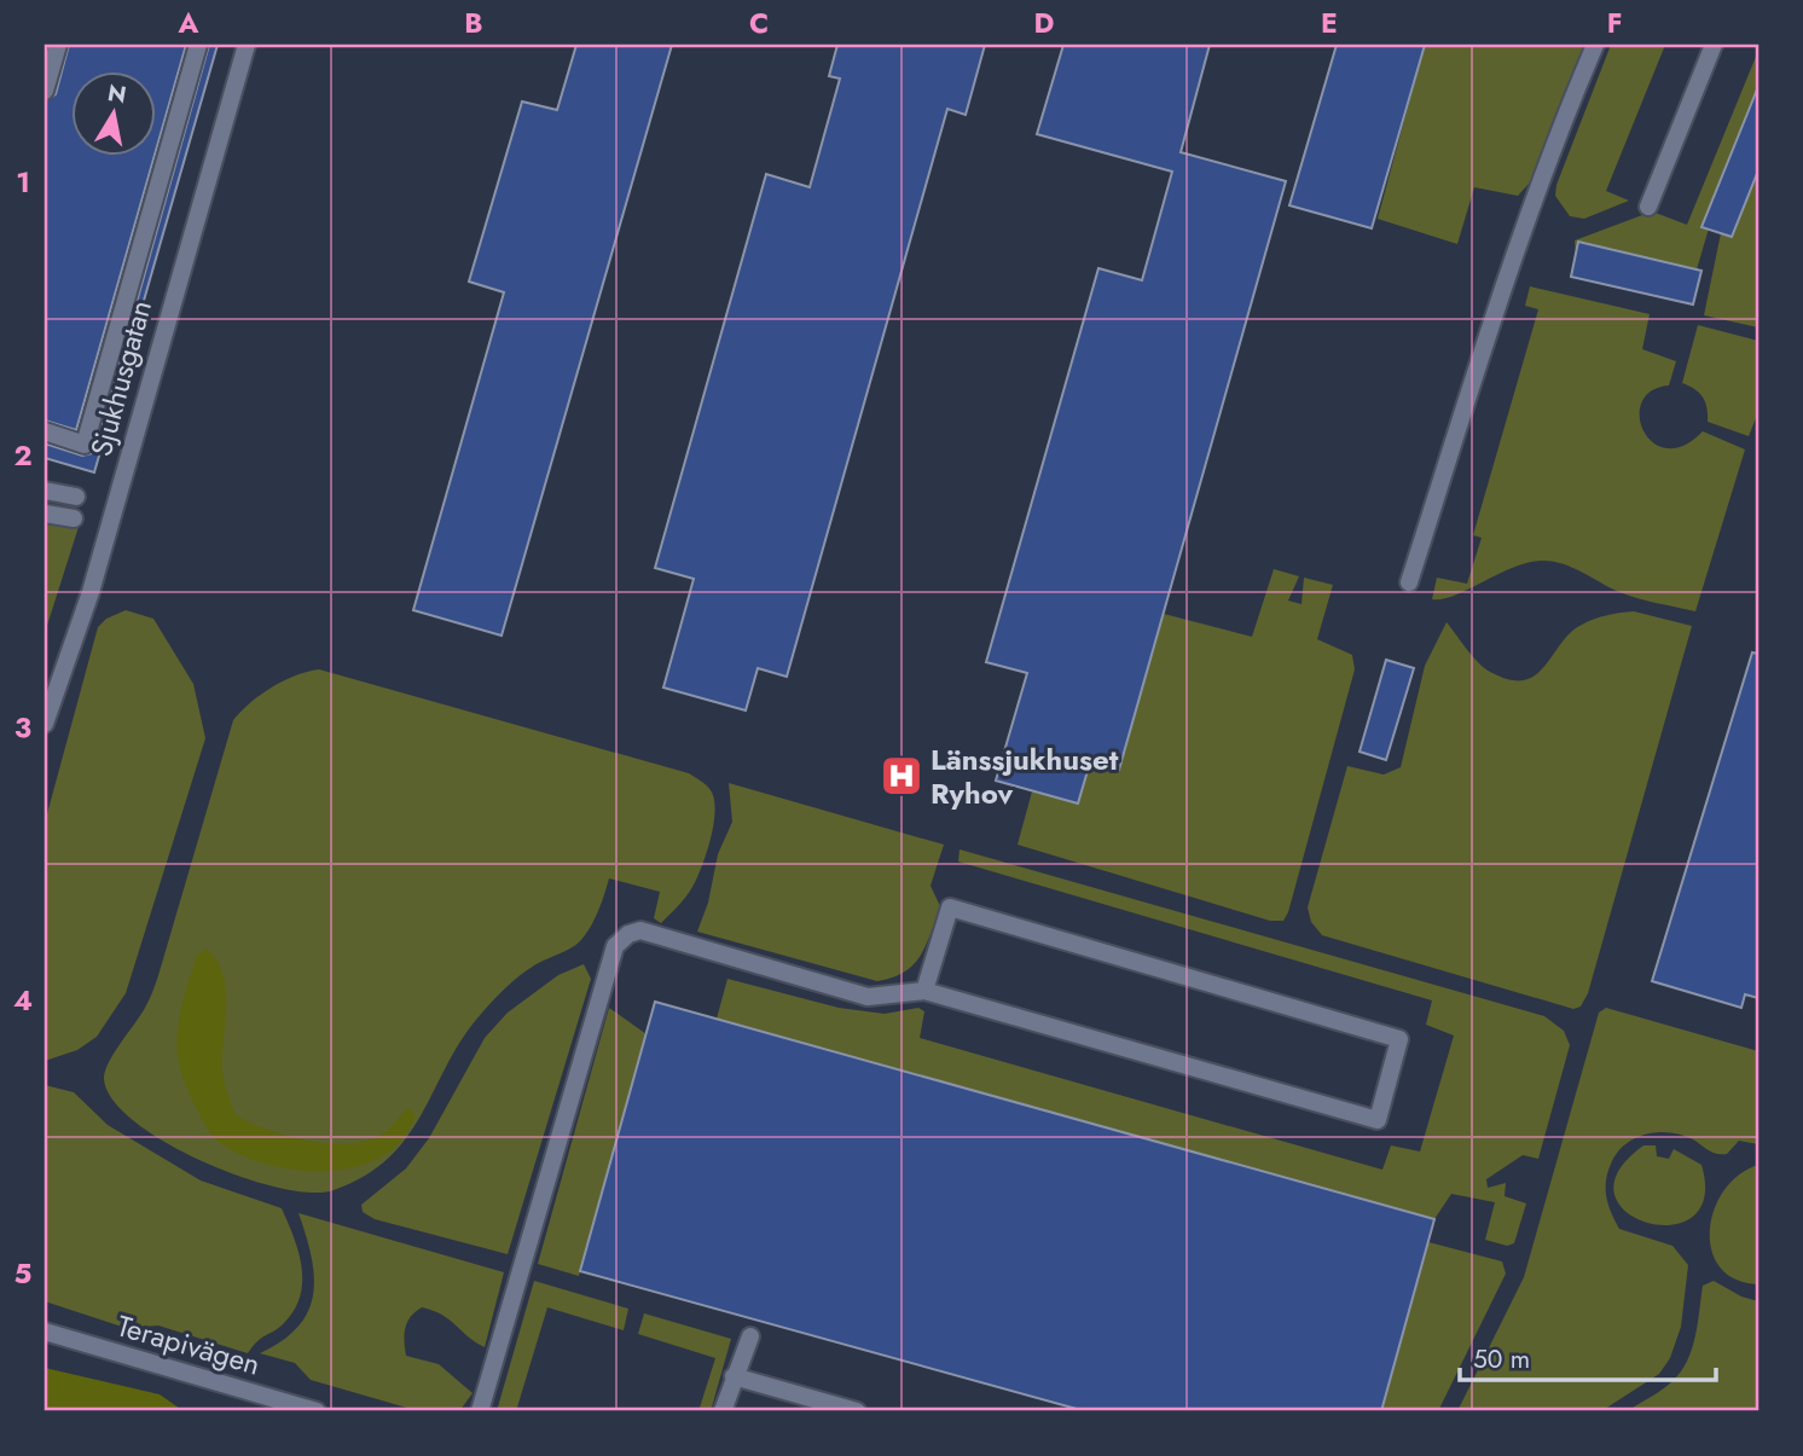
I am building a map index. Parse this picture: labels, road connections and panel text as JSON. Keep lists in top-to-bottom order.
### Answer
{
  "streets": {
    "street": ["Sjukhusgatan", "Terapivägen"]
  },
  "places": {
    "hospital": ["Länssjukhuset Ryhov"]
  },
  "scale_bar": "50 m",
  "north": "top",
  "grid": {
    "columns": [
      "A",
      "B",
      "C",
      "D",
      "E",
      "F"
    ],
    "rows": [
      "1",
      "2",
      "3",
      "4",
      "5"
    ]
  }
}
